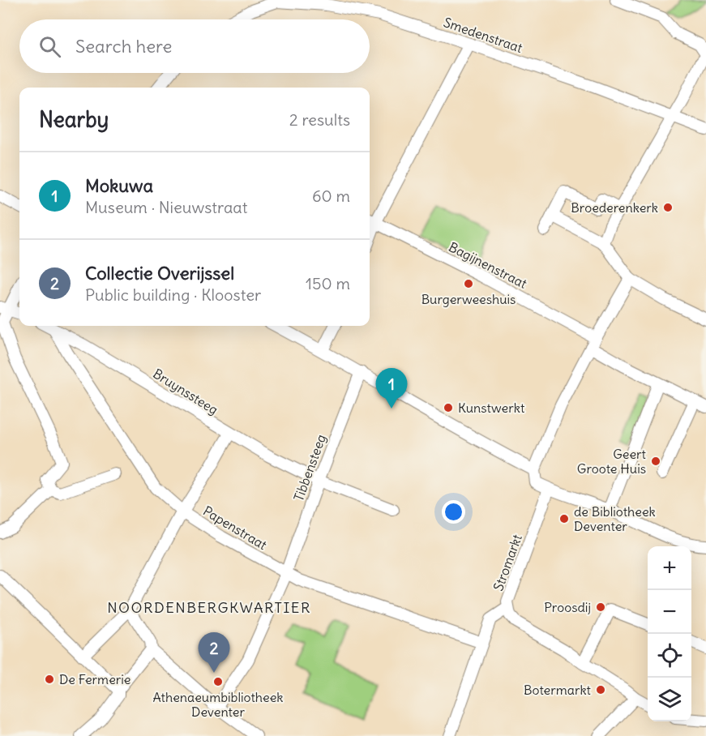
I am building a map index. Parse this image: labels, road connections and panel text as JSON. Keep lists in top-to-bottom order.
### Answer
{
  "streets": {
    "street": [
      "Smedenstraat",
      "Bagijnenstraat",
      "Bruynssteeg",
      "Tibbensteeg",
      "Papenstraat",
      "Stromarkt"
    ]
  },
  "crossings": [
    ["Bruynssteeg", "Tibbensteeg"],
    ["Bruynssteeg", "Papenstraat"],
    ["Tibbensteeg", "Papenstraat"]
  ],
  "districts": ["NOORDENBERGKWARTIER"],
  "places": [
    "Broederenkerk",
    "Burgerweeshuis",
    "Kunstwerkt",
    "Geert Groote Huis",
    "de Bibliotheek Deventer",
    "Proosdij",
    "De Fermerie",
    "Athenaeumbibliotheek Deventer",
    "Botermarkt"
  ],
  "page": {
    "search": "Search here",
    "heading": ["Nearby", "2 results"],
    "list": [
      {
        "mark": "1",
        "name": "Mokuwa",
        "note": "Museum · Nieuwstraat",
        "value": "60 m"
      },
      {
        "mark": "2",
        "name": "Collectie Overijssel",
        "note": "Public building · Klooster",
        "value": "150 m"
      }
    ],
    "pins": ["1", "2"],
    "map_buttons": ["+", "−"]
  }
}
